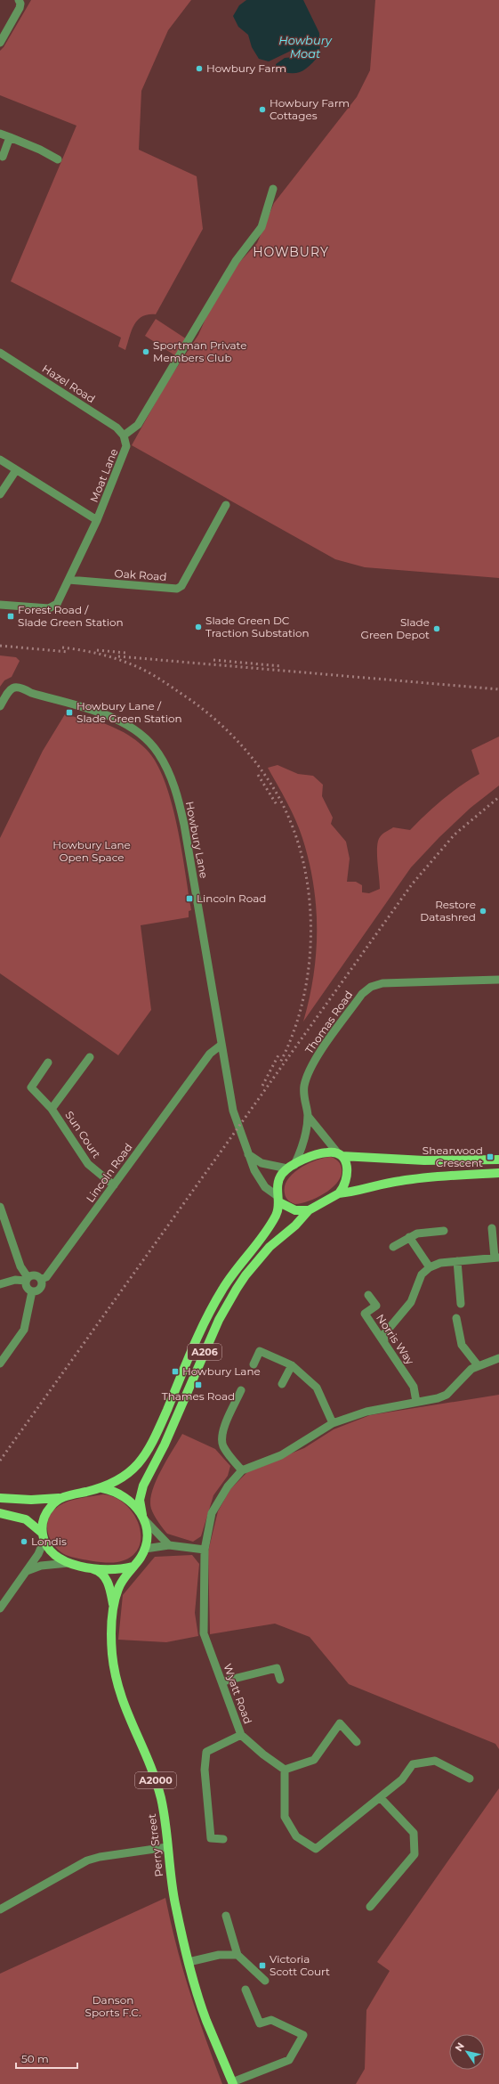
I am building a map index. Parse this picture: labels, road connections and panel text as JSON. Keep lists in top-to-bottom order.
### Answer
{
  "streets": {
    "main road": ["A206", "A2000", "Perry Street"],
    "street": [
      "Hazel Road",
      "Moat Lane",
      "Oak Road",
      "Howbury Lane",
      "Thomas Road",
      "Sun Court",
      "Lincoln Road",
      "Norris Way",
      "Wyatt Road"
    ]
  },
  "crossings": [
    ["Hazel Road", "Moat Lane"],
    ["Moat Lane", "Oak Road"],
    ["Howbury Lane", "Thomas Road"],
    ["Howbury Lane", "Lincoln Road"],
    ["Howbury Lane", "A206"],
    ["Thomas Road", "A206"],
    ["Sun Court", "Lincoln Road"],
    ["A206", "Perry Street"]
  ],
  "districts": ["HOWBURY"],
  "water": ["Howbury Moat"],
  "parks": ["Howbury Lane Open Space", "Danson Sports F.C."],
  "places": {
    "other": [
      "Howbury Farm",
      "Howbury Farm Cottages",
      "Sportman Private Members Club",
      "Slade Green DC Traction Substation",
      "Slade Green Depot",
      "Restore Datashred",
      "Londis"
    ],
    "transit": [
      "Forest Road / Slade Green Station",
      "Howbury Lane / Slade Green Station",
      "Lincoln Road",
      "Shearwood Crescent",
      "Howbury Lane",
      "Thames Road",
      "Victoria Scott Court"
    ]
  },
  "scale_bar": "50 m",
  "north": "top left"
}
